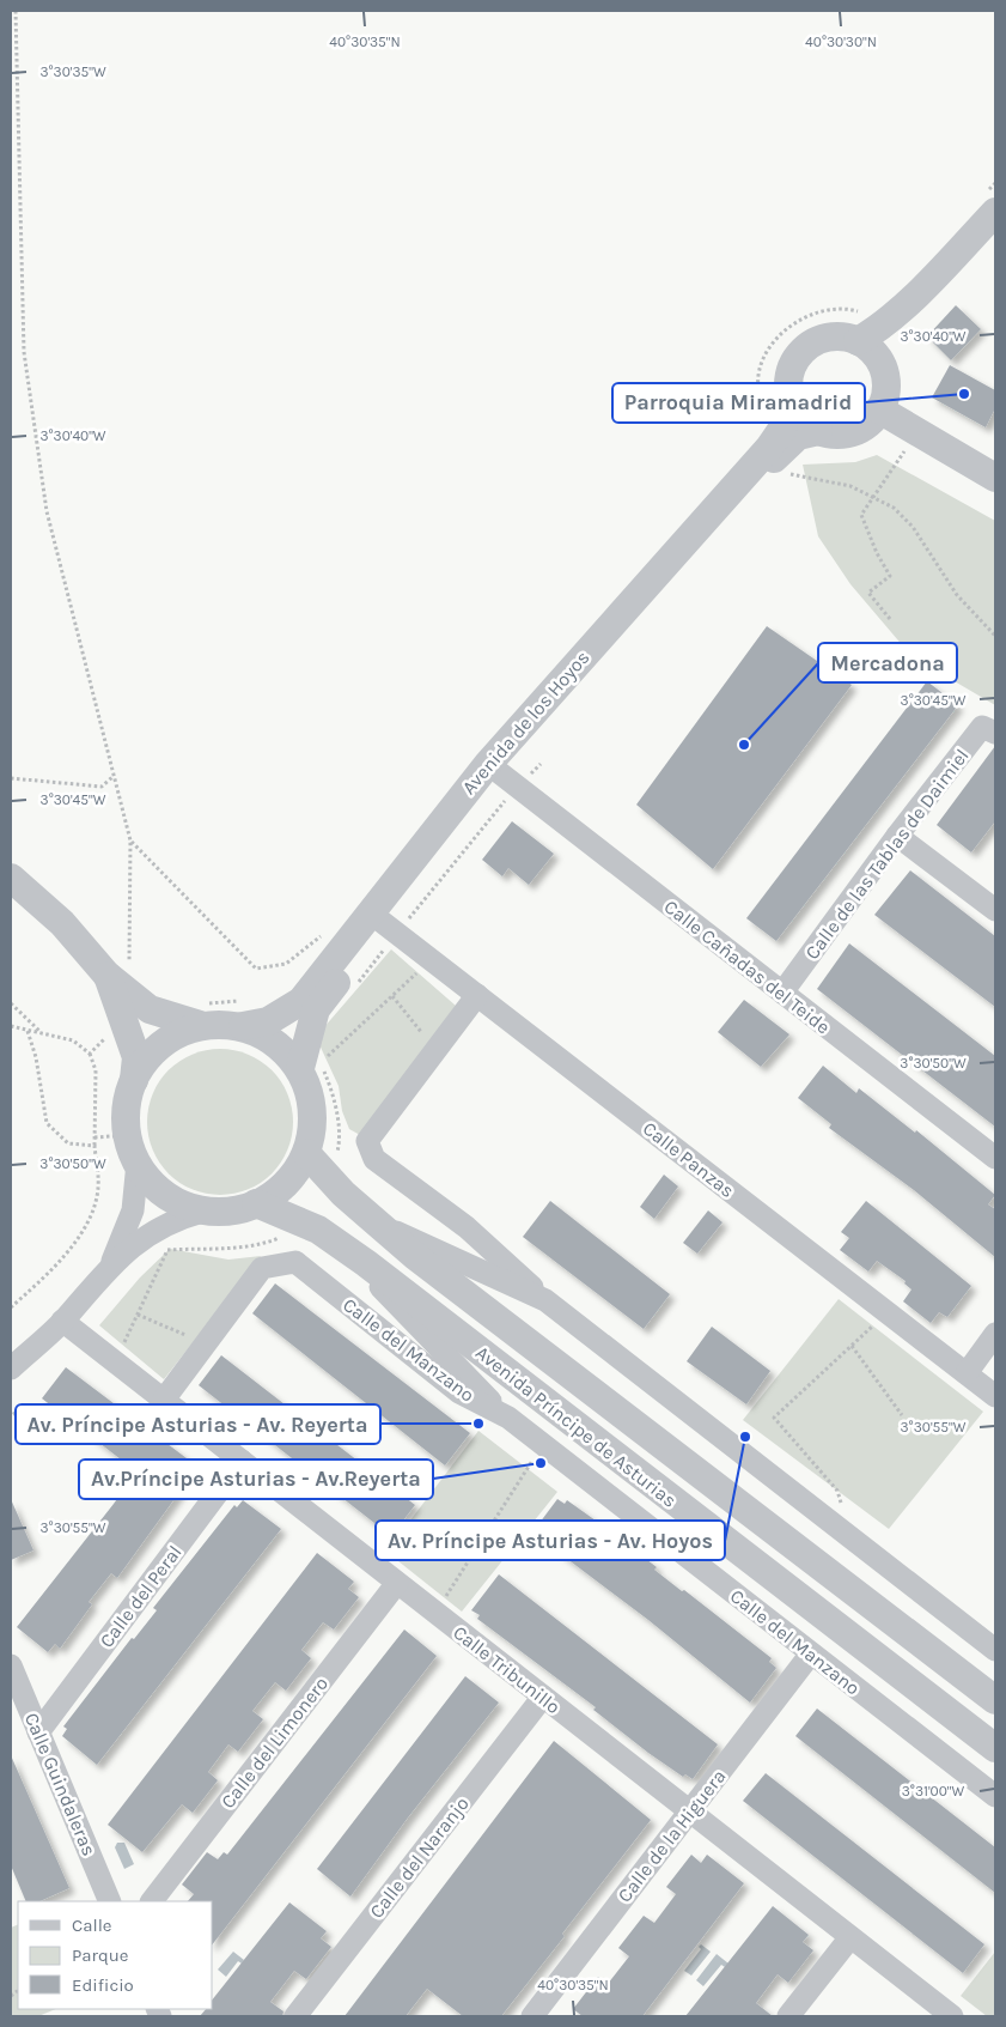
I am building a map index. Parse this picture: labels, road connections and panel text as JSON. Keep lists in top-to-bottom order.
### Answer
{
  "streets": {
    "street": [
      "Avenida de los Hoyos",
      "Calle de las Tablas de Daimiel",
      "Calle Cañadas del Teide",
      "Calle Panzas",
      "Calle del Manzano",
      "Avenida Príncipe de Asturias",
      "Calle del Peral",
      "Calle Tribunillo",
      "Calle del Limonero",
      "Calle Guindaleras",
      "Calle de la Higuera",
      "Calle del Naranjo"
    ]
  },
  "crossings": [
    ["Avenida de los Hoyos", "Calle Cañadas del Teide"],
    ["Avenida de los Hoyos", "Calle Panzas"],
    ["Avenida de los Hoyos", "Avenida Príncipe de Asturias"],
    ["Calle de las Tablas de Daimiel", "Calle Cañadas del Teide"],
    ["Calle Panzas", "Avenida Príncipe de Asturias"],
    ["Calle del Manzano", "Avenida Príncipe de Asturias"],
    ["Calle del Manzano", "Calle Tribunillo"],
    ["Calle del Manzano", "Calle de la Higuera"],
    ["Calle del Peral", "Calle Tribunillo"],
    ["Calle del Peral", "Calle Guindaleras"],
    ["Calle Tribunillo", "Calle del Limonero"],
    ["Calle Tribunillo", "Calle de la Higuera"],
    ["Calle Tribunillo", "Calle del Naranjo"]
  ],
  "places": [
    "Parroquia Miramadrid",
    "Mercadona",
    "Av. Príncipe Asturias - Av. Reyerta",
    "Av. Príncipe Asturias - Av. Hoyos",
    "Av.Príncipe Asturias - Av.Reyerta"
  ],
  "legend": ["Calle", "Parque", "Edificio"],
  "coordinates": [
    "40°30'35\"N",
    "40°30'30\"N",
    "3°30'35\"W",
    "3°30'40\"W",
    "3°30'45\"W",
    "3°30'50\"W",
    "3°30'55\"W",
    "3°31'00\"W"
  ]
}
